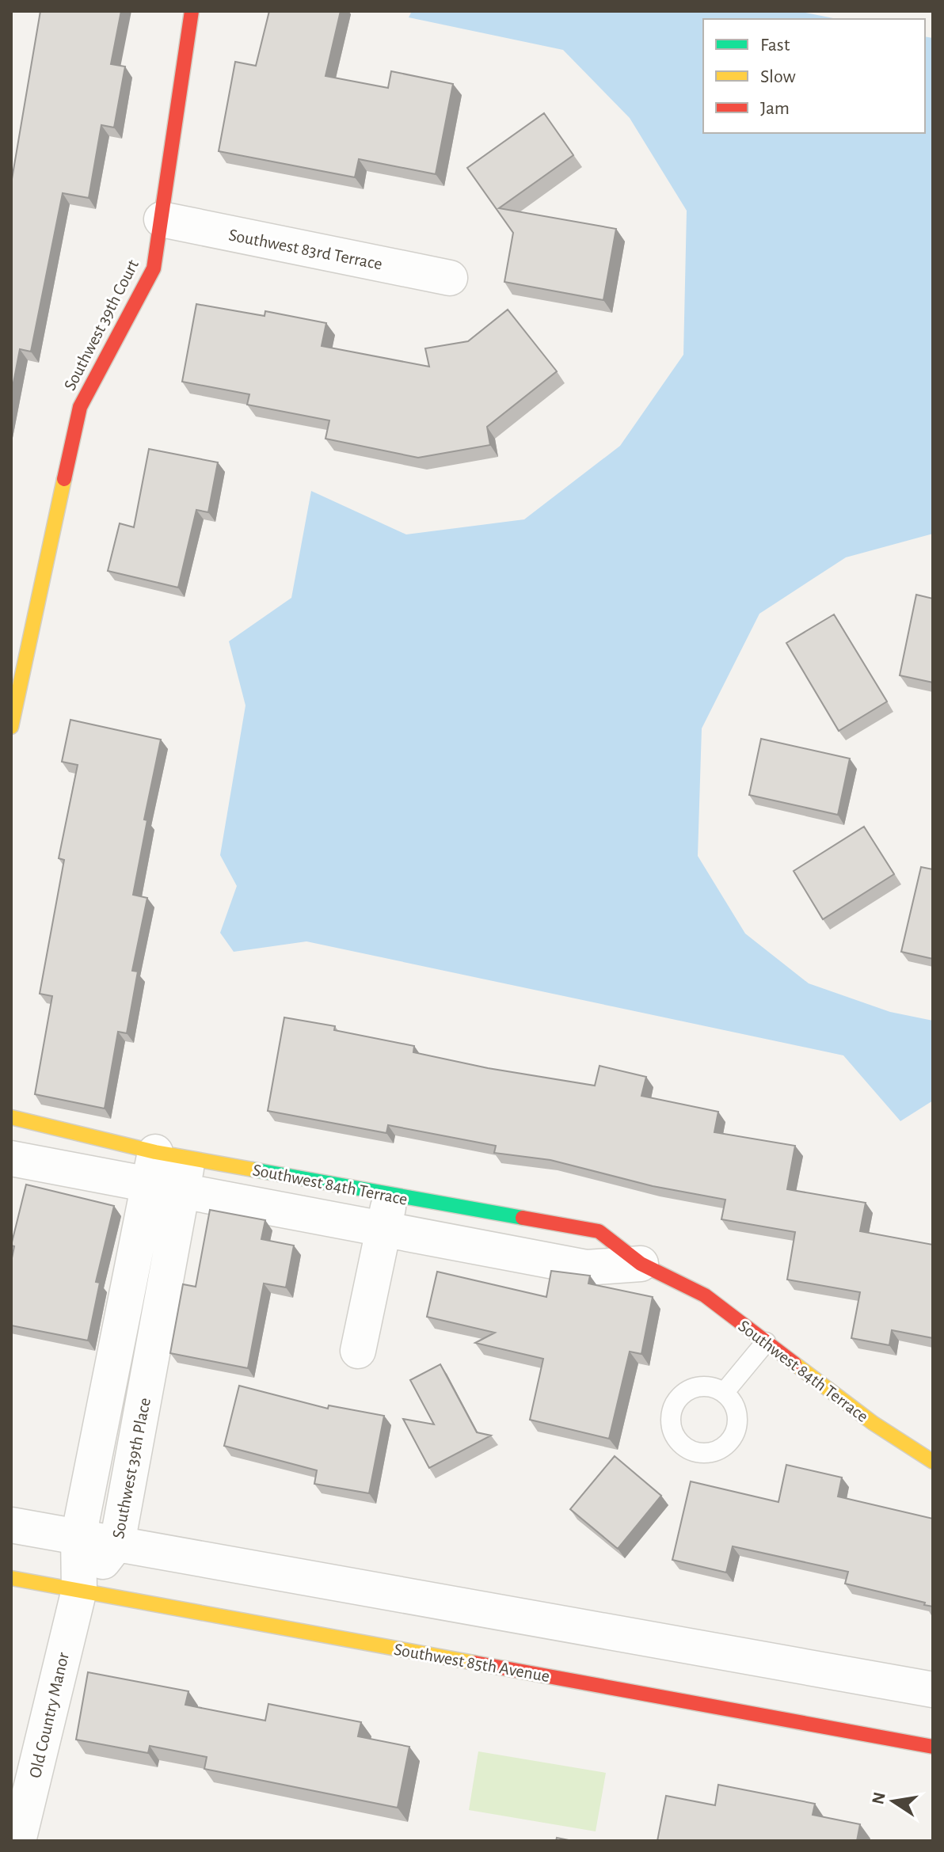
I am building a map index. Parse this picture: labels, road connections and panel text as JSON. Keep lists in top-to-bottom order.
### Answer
{
  "streets": {
    "street": [
      "Southwest 83rd Terrace",
      "Southwest 39th Court",
      "Southwest 84th Terrace",
      "Southwest 39th Place",
      "Southwest 85th Avenue",
      "Old Country Manor"
    ]
  },
  "crossings": [
    ["Southwest 83rd Terrace", "Southwest 39th Court"],
    ["Southwest 84th Terrace", "Southwest 39th Place"],
    ["Southwest 39th Place", "Southwest 85th Avenue"],
    ["Southwest 39th Place", "Old Country Manor"],
    ["Southwest 85th Avenue", "Old Country Manor"]
  ],
  "legend": ["Fast", "Slow", "Jam"],
  "north": "left"
}
